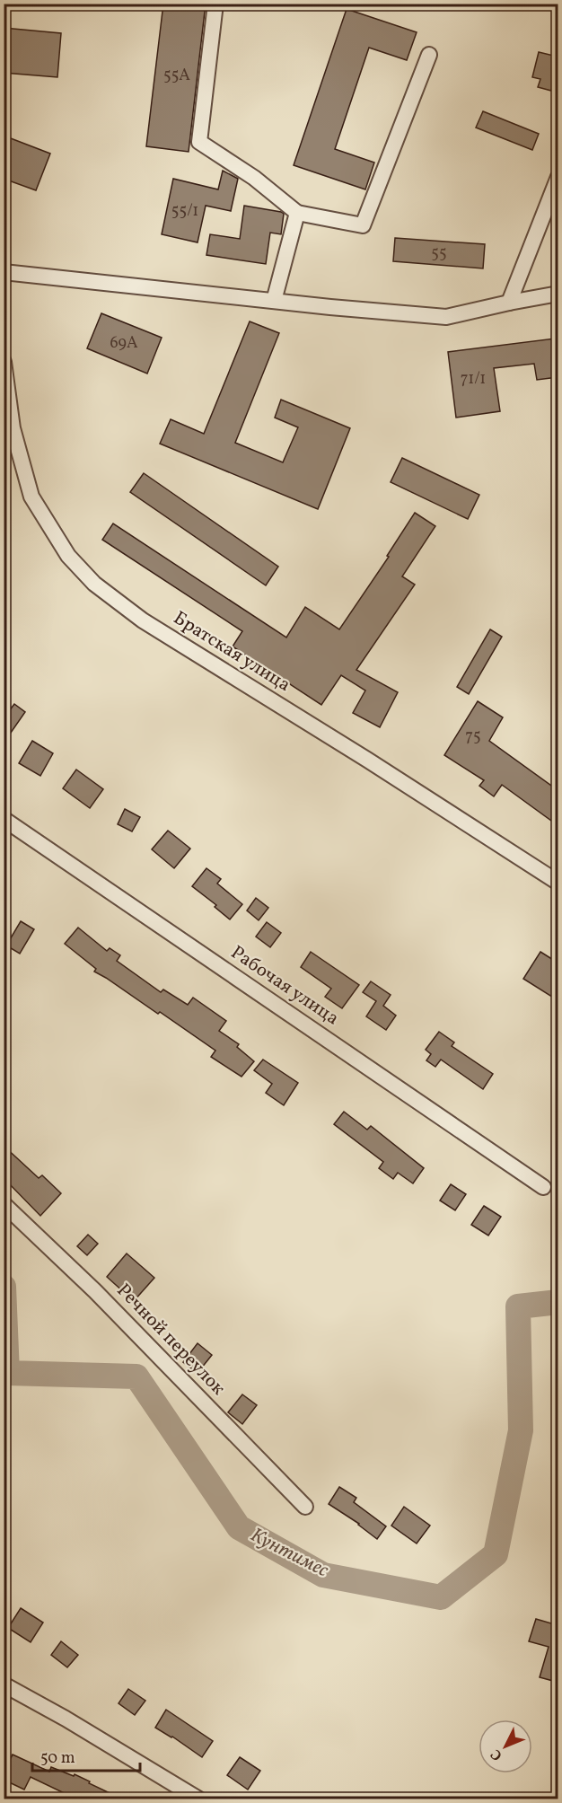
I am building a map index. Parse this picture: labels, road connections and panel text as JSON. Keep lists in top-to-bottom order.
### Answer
{
  "streets": {
    "street": ["Братская улица", "Рабочая улица", "Речной переулок"]
  },
  "water": ["Кунтимес"],
  "house_numbers": [
    "55А",
    "55/1",
    "55",
    "69А",
    "71/1",
    "75"
  ],
  "scale_bar": "50 m",
  "north": "bottom left"
}
